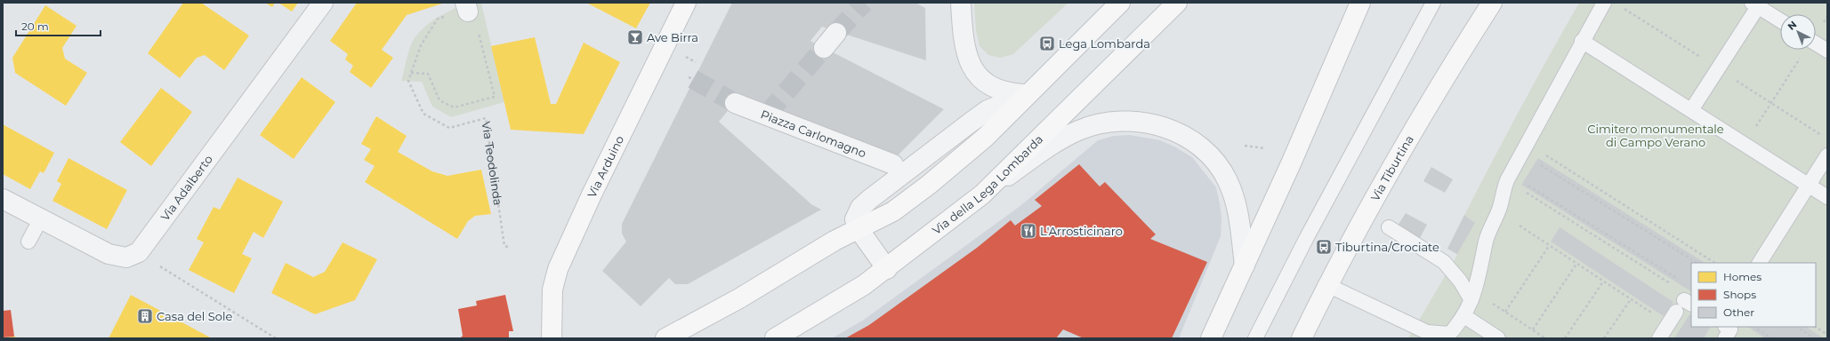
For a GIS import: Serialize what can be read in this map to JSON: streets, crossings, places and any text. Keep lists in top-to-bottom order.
{
  "streets": {
    "main road": ["Via Arduino", "Via Tiburtina", "Via della Lega Lombarda"],
    "street": ["Piazza Carlomagno", "Via Adalberto"],
    "path": ["Via Teodolinda"]
  },
  "parks": ["Cimitero monumentale di Campo Verano"],
  "places": {
    "bar": ["Ave Birra"],
    "bus stop": ["Lega Lombarda", "Tiburtina/Crociate"],
    "restaurant": ["L'Arrosticinaro"],
    "building": ["Casa del Sole"]
  },
  "legend": ["Homes", "Shops", "Other"],
  "scale_bar": "20 m",
  "north": "top left"
}
